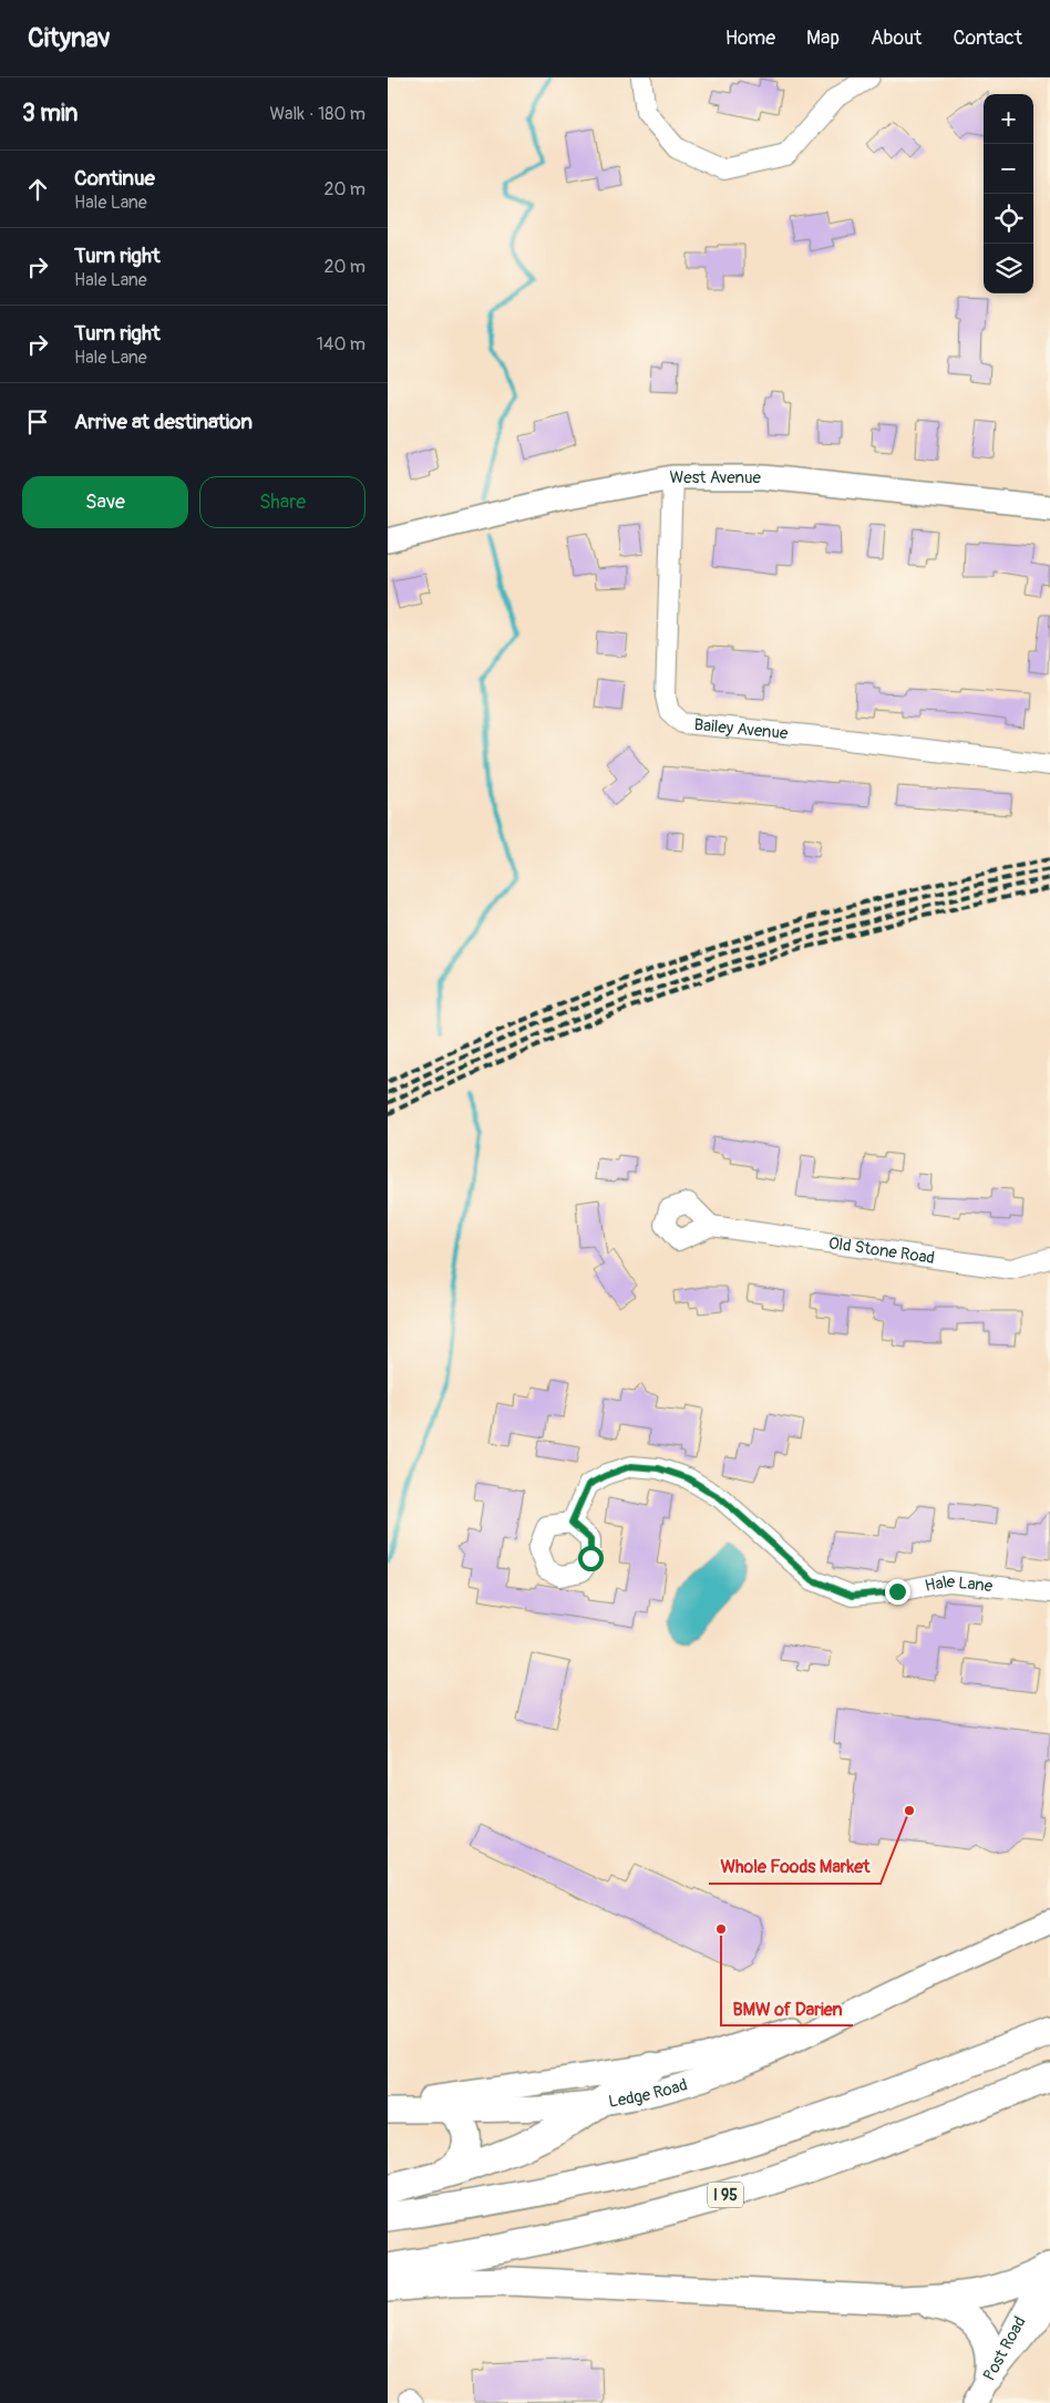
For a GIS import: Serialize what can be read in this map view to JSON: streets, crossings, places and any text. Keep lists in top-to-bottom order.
{
  "streets": {
    "highway": ["I 95"],
    "main road": ["West Avenue", "Ledge Road", "Post Road"],
    "street": ["Bailey Avenue", "Old Stone Road", "Hale Lane"]
  },
  "crossings": [
    ["West Avenue", "Bailey Avenue"]
  ],
  "places": ["Whole Foods Market", "BMW of Darien"],
  "page": {
    "header": "Citynav",
    "nav": [
      "Home",
      "Map",
      "About",
      "Contact"
    ],
    "heading": ["3 min", "Walk · 180 m"],
    "map_buttons": ["+", "−"],
    "list": [
      ["Continue", "Hale Lane", "20 m"],
      ["Turn right", "Hale Lane", "20 m"],
      ["Turn right", "Hale Lane", "140 m"],
      "Arrive at destination"
    ],
    "buttons": ["Save", "Share"]
  }
}
